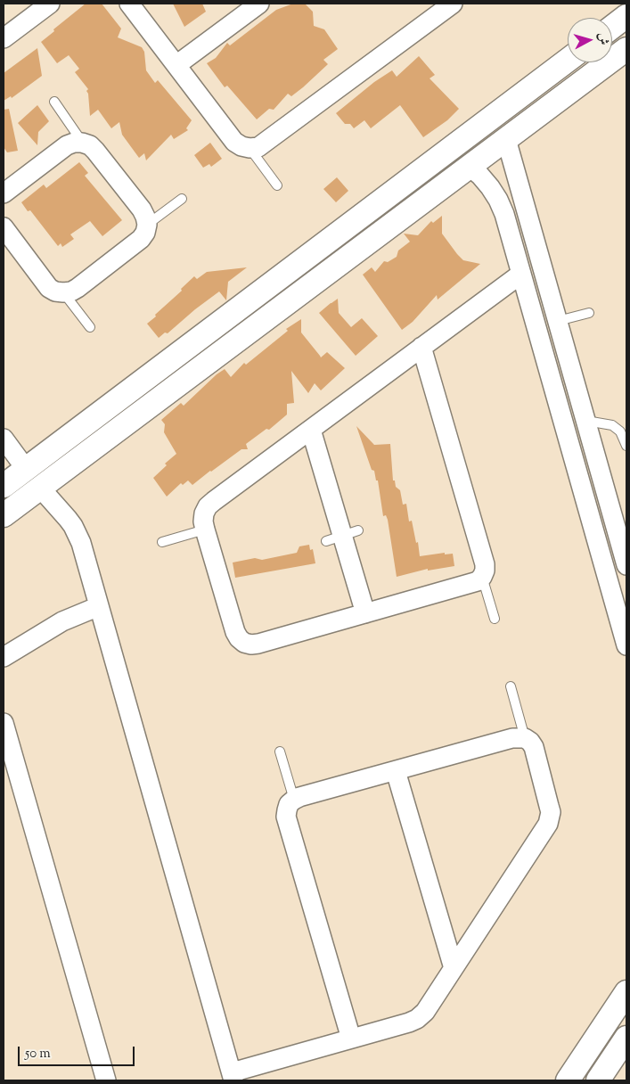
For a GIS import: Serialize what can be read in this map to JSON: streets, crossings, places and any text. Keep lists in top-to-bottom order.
{
  "scale_bar": "50 m",
  "north": "right"
}
